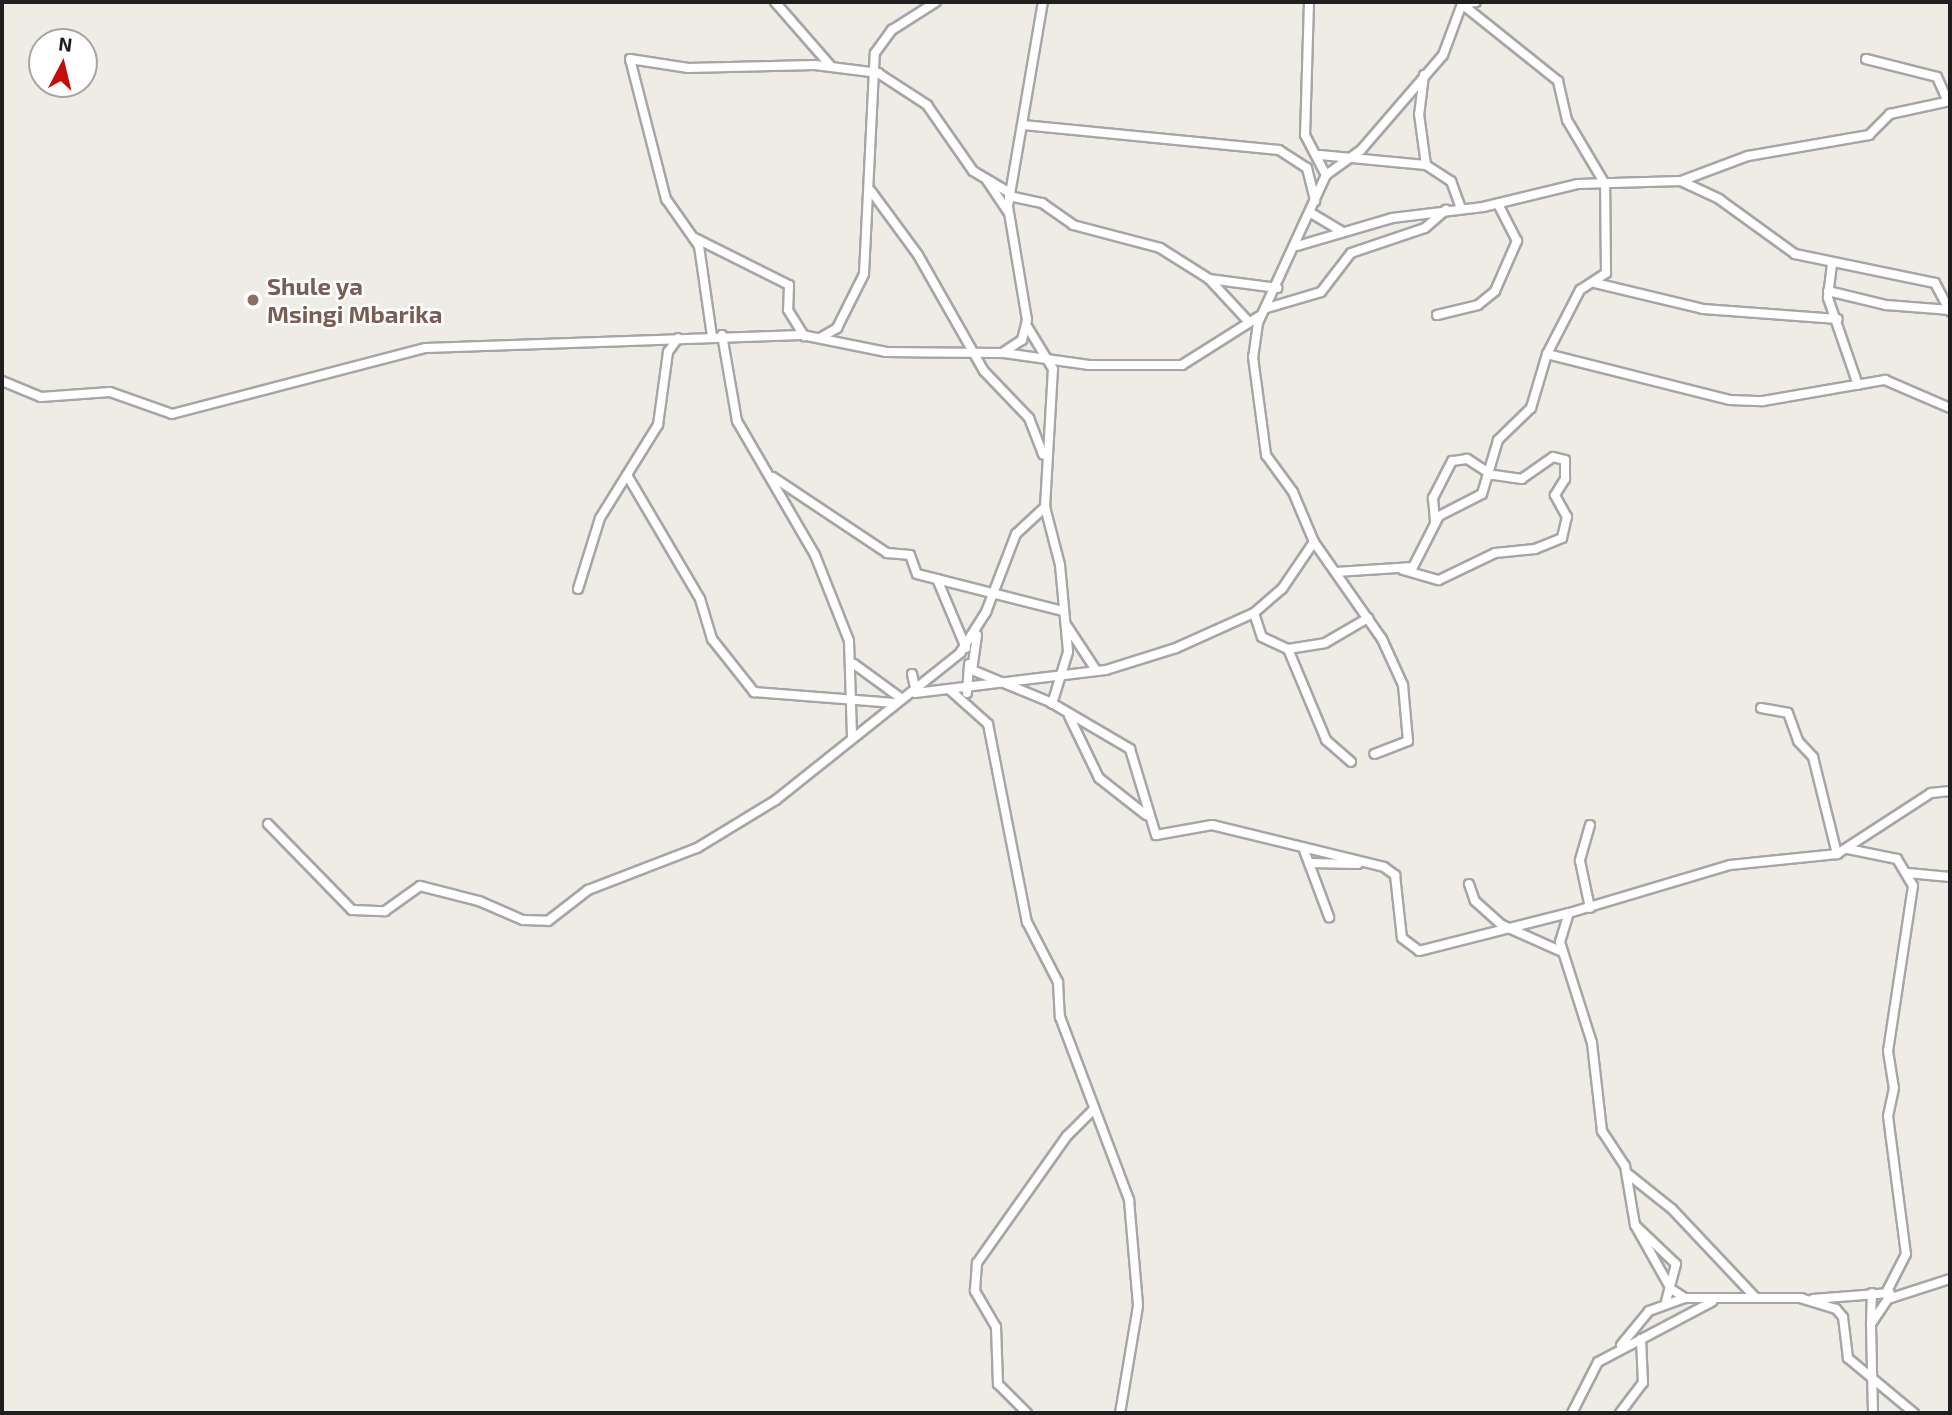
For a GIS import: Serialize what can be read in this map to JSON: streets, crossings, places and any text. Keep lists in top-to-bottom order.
{
  "places": ["Shule ya Msingi Mbarika"],
  "north": "top"
}
